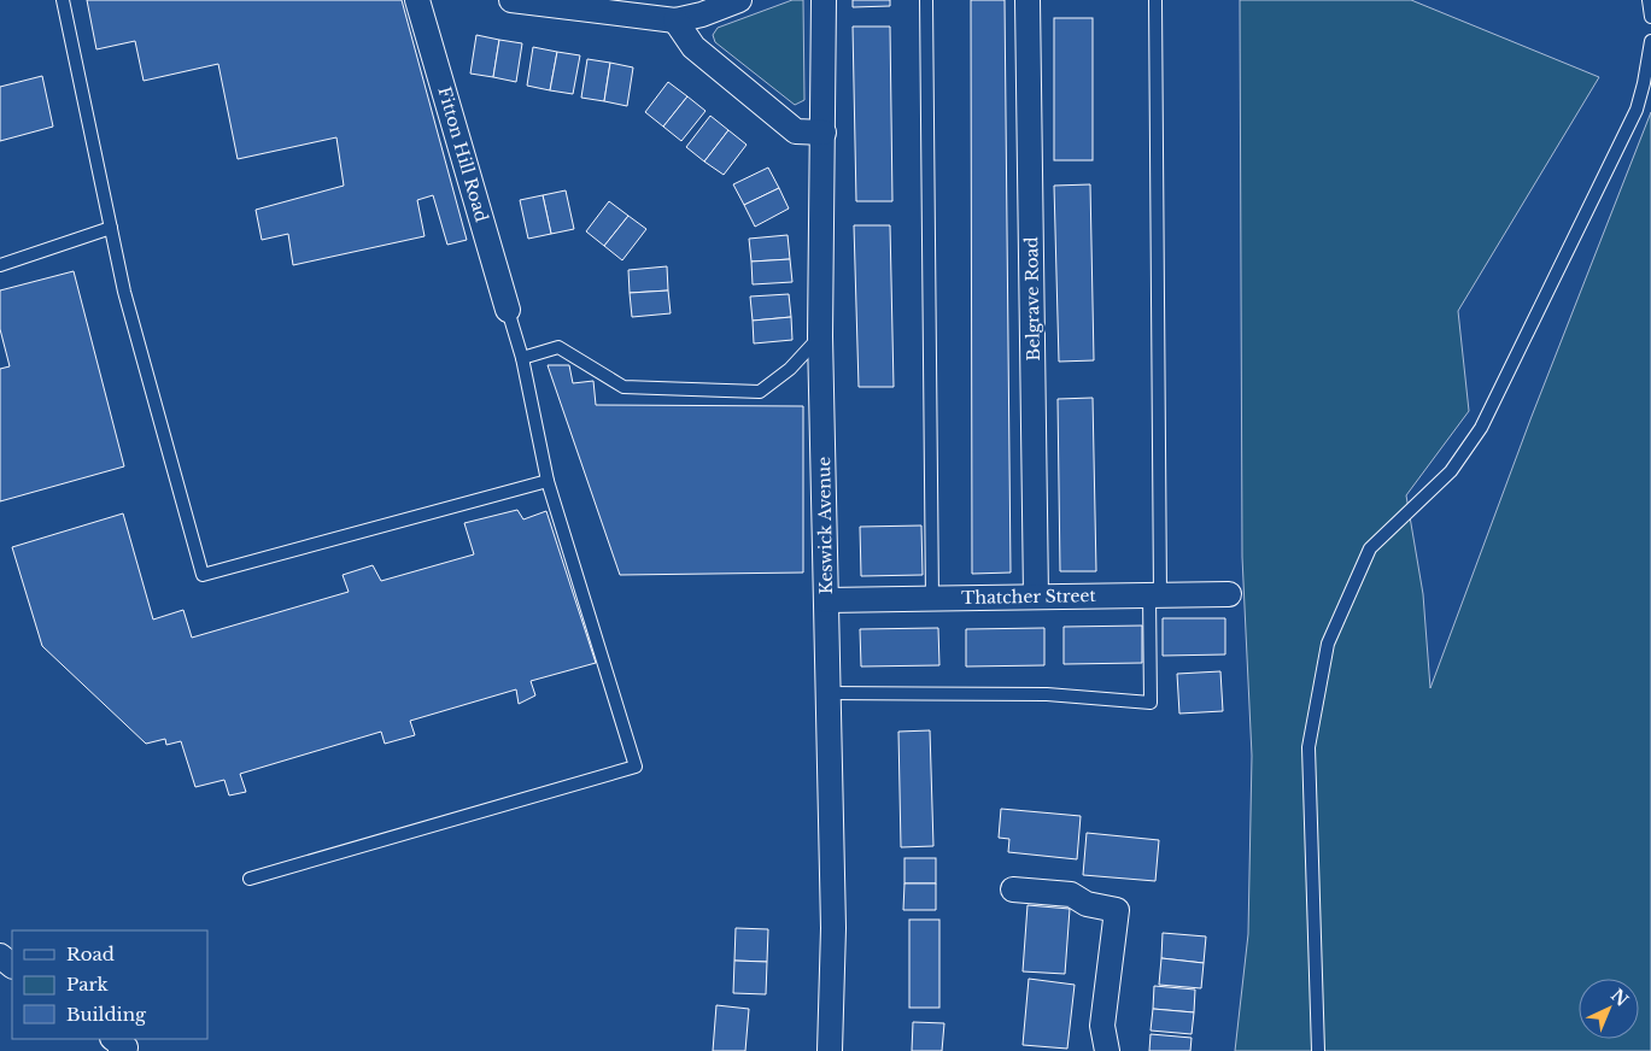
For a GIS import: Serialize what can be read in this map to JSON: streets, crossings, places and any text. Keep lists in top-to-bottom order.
{
  "streets": {
    "street": [
      "Fitton Hill Road",
      "Belgrave Road",
      "Keswick Avenue",
      "Thatcher Street"
    ]
  },
  "crossings": [
    ["Belgrave Road", "Thatcher Street"],
    ["Keswick Avenue", "Thatcher Street"]
  ],
  "legend": ["Road", "Park", "Building"],
  "north": "top right"
}
